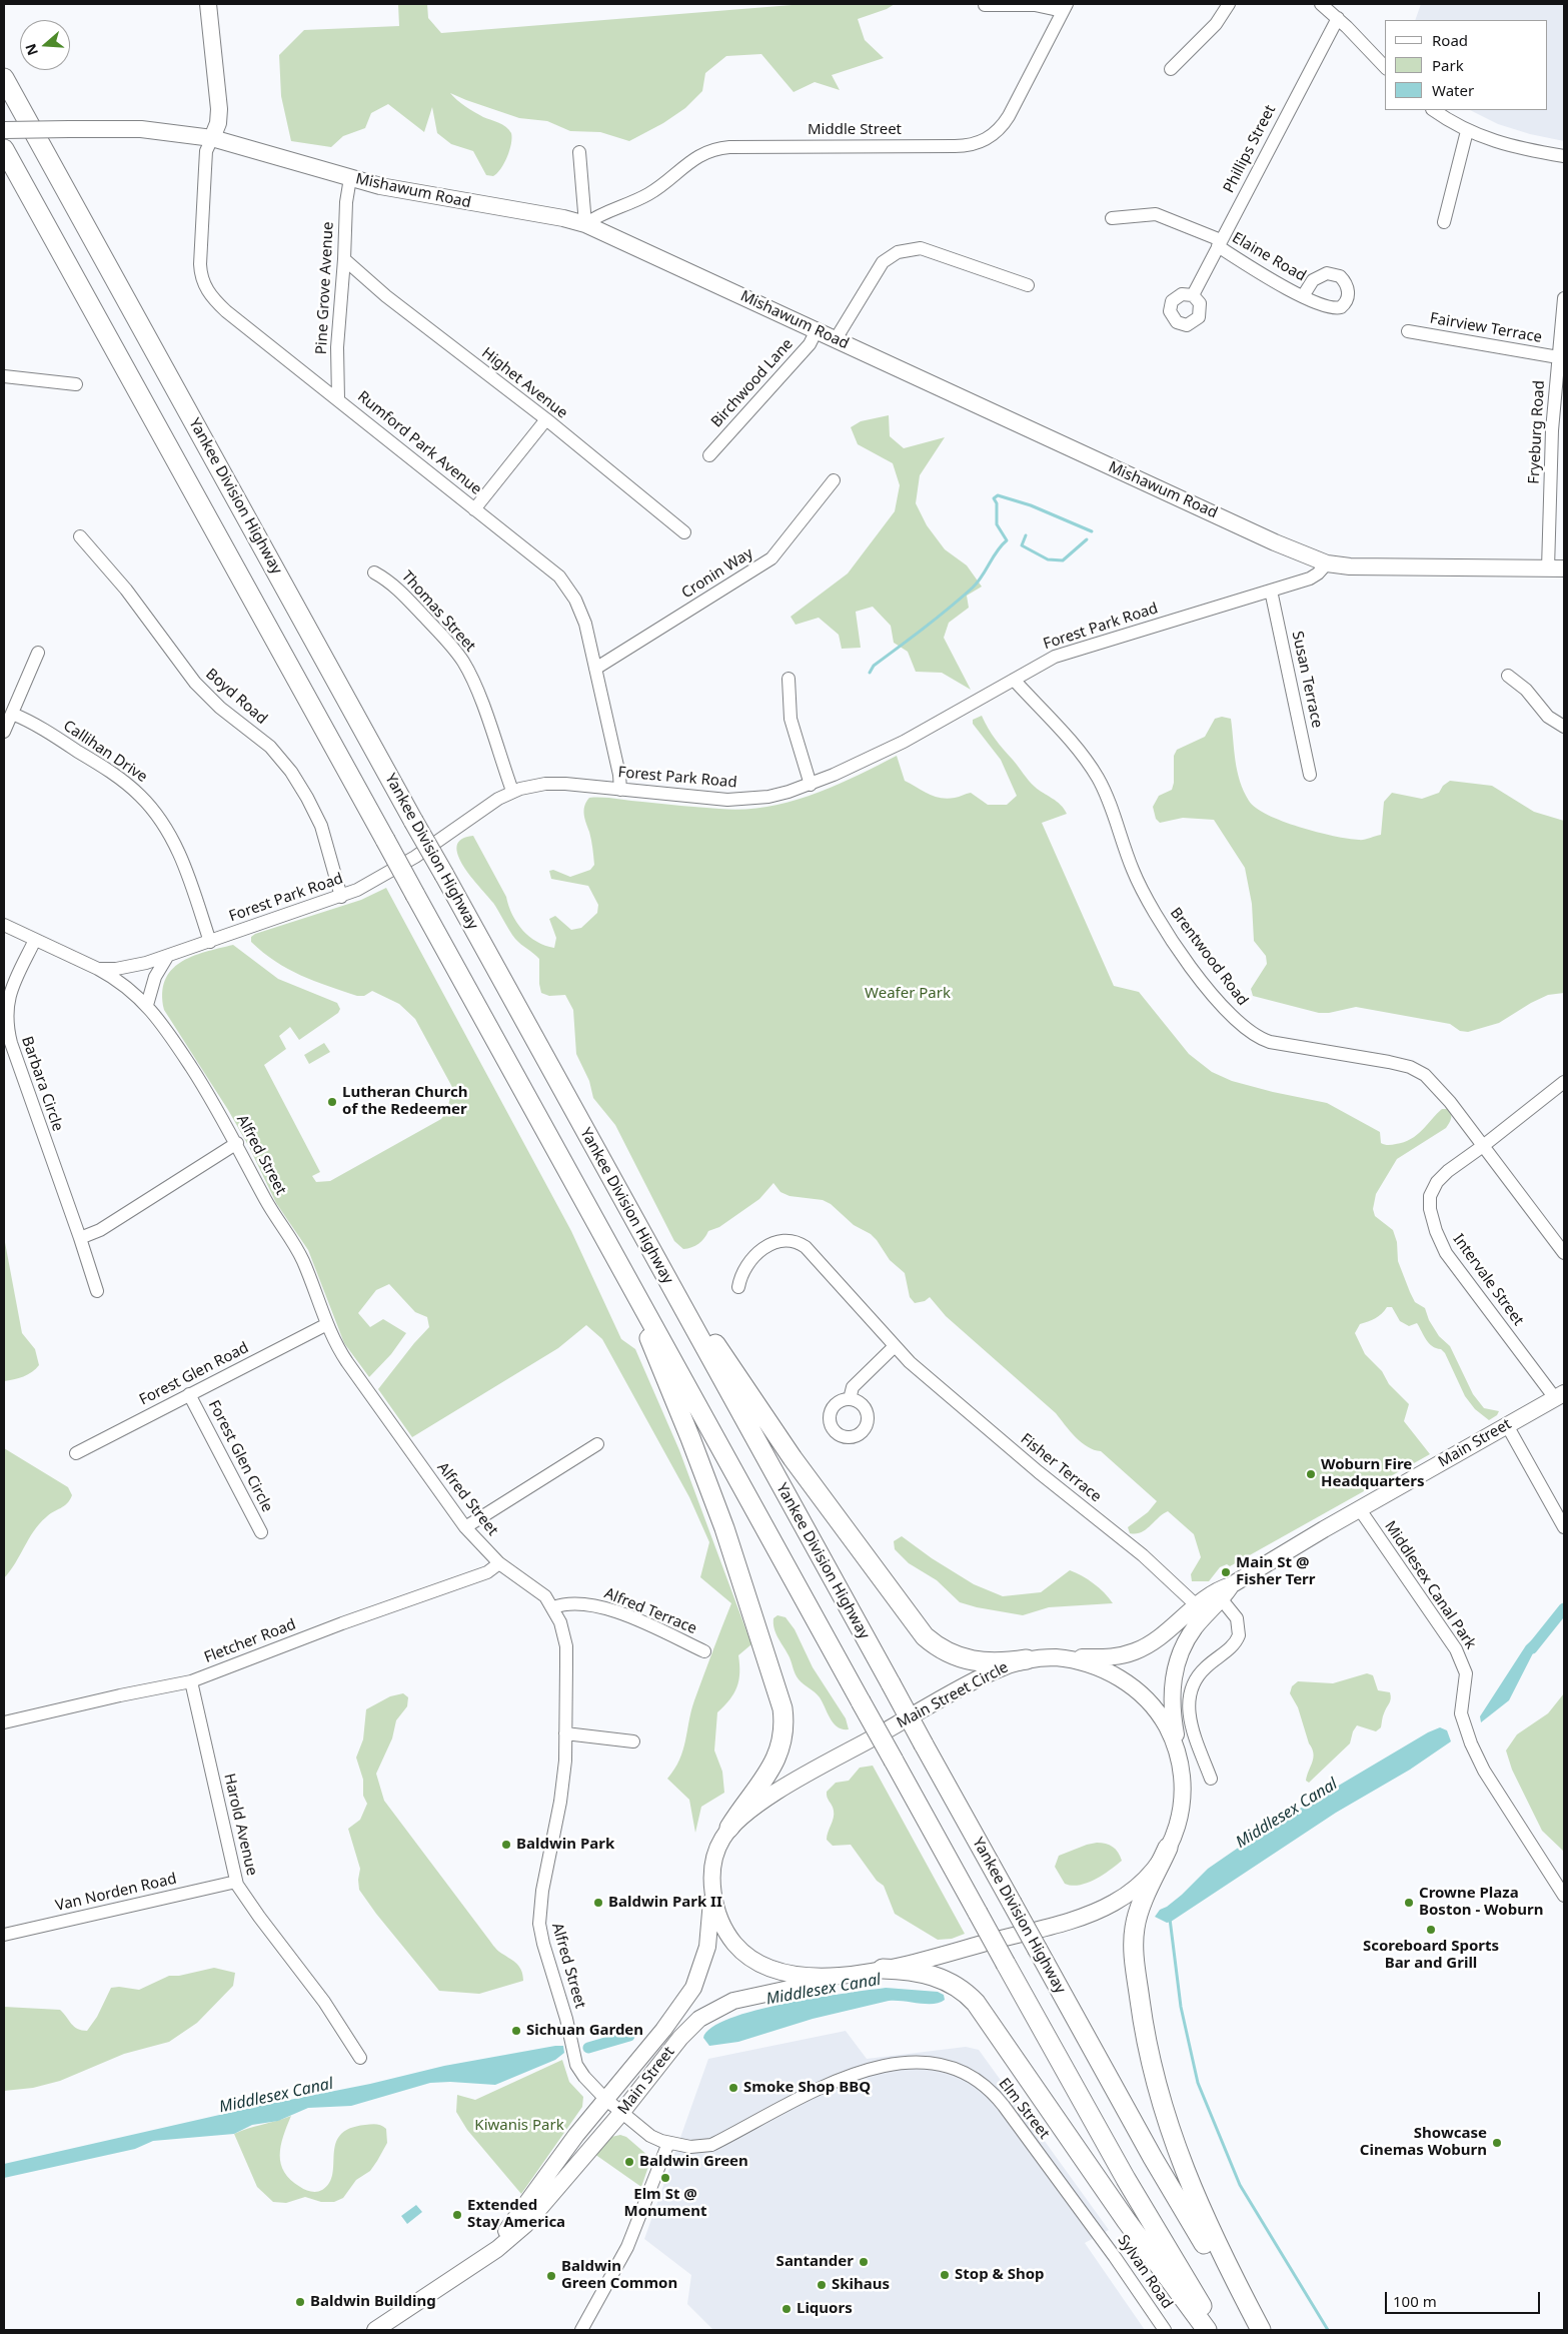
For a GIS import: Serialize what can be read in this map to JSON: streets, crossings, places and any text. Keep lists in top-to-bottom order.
{
  "streets": {
    "highway": ["Yankee Division Highway"],
    "main road": ["Mishawum Road", "Main Street", "Main Street Circle"],
    "street": [
      "Middle Street",
      "Phillips Street",
      "Elaine Road",
      "Pine Grove Avenue",
      "Fairview Terrace",
      "Highet Avenue",
      "Birchwood Lane",
      "Fryeburg Road",
      "Rumford Park Avenue",
      "Cronin Way",
      "Thomas Street",
      "Forest Park Road",
      "Susan Terrace",
      "Boyd Road",
      "Callihan Drive",
      "Brentwood Road",
      "Barbara Circle",
      "Alfred Street",
      "Intervale Street",
      "Forest Glen Road",
      "Forest Glen Circle",
      "Fisher Terrace",
      "Middlesex Canal Park",
      "Alfred Terrace",
      "Fletcher Road",
      "Harold Avenue",
      "Van Norden Road",
      "Elm Street",
      "Sylvan Road"
    ]
  },
  "crossings": [
    ["Middle Street", "Mishawum Road"],
    ["Phillips Street", "Elaine Road"],
    ["Mishawum Road", "Pine Grove Avenue"],
    ["Mishawum Road", "Birchwood Lane"],
    ["Mishawum Road", "Fryeburg Road"],
    ["Mishawum Road", "Rumford Park Avenue"],
    ["Mishawum Road", "Forest Park Road"],
    ["Pine Grove Avenue", "Highet Avenue"],
    ["Pine Grove Avenue", "Rumford Park Avenue"],
    ["Fairview Terrace", "Fryeburg Road"],
    ["Rumford Park Avenue", "Cronin Way"],
    ["Rumford Park Avenue", "Forest Park Road"],
    ["Thomas Street", "Forest Park Road"],
    ["Forest Park Road", "Susan Terrace"],
    ["Forest Park Road", "Boyd Road"],
    ["Forest Park Road", "Callihan Drive"],
    ["Forest Park Road", "Brentwood Road"],
    ["Forest Park Road", "Barbara Circle"],
    ["Forest Park Road", "Alfred Street"],
    ["Brentwood Road", "Intervale Street"],
    ["Alfred Street", "Forest Glen Road"],
    ["Alfred Street", "Main Street"],
    ["Alfred Street", "Alfred Terrace"],
    ["Alfred Street", "Fletcher Road"],
    ["Alfred Street", "Elm Street"],
    ["Intervale Street", "Main Street"],
    ["Forest Glen Road", "Forest Glen Circle"],
    ["Main Street", "Fisher Terrace"],
    ["Main Street", "Middlesex Canal Park"],
    ["Main Street", "Main Street Circle"],
    ["Main Street", "Elm Street"],
    ["Fletcher Road", "Harold Avenue"],
    ["Harold Avenue", "Van Norden Road"],
    ["Elm Street", "Sylvan Road"]
  ],
  "water": ["Middlesex Canal"],
  "parks": ["Weafer Park", "Kiwanis Park"],
  "places": [
    "Lutheran Church of the Redeemer",
    "Woburn Fire Headquarters",
    "Main St @ Fisher Terr",
    "Baldwin Park",
    "Baldwin Park II",
    "Crowne Plaza Boston - Woburn",
    "Scoreboard Sports Bar and Grill",
    "Sichuan Garden",
    "Smoke Shop BBQ",
    "Showcase Cinemas Woburn",
    "Baldwin Green",
    "Elm St @ Monument",
    "Extended Stay America",
    "Santander",
    "Stop & Shop",
    "Baldwin Green Common",
    "Skihaus",
    "Baldwin Building",
    "Liquors"
  ],
  "legend": ["Road", "Park", "Water"],
  "scale_bar": "100 m",
  "north": "left"
}
